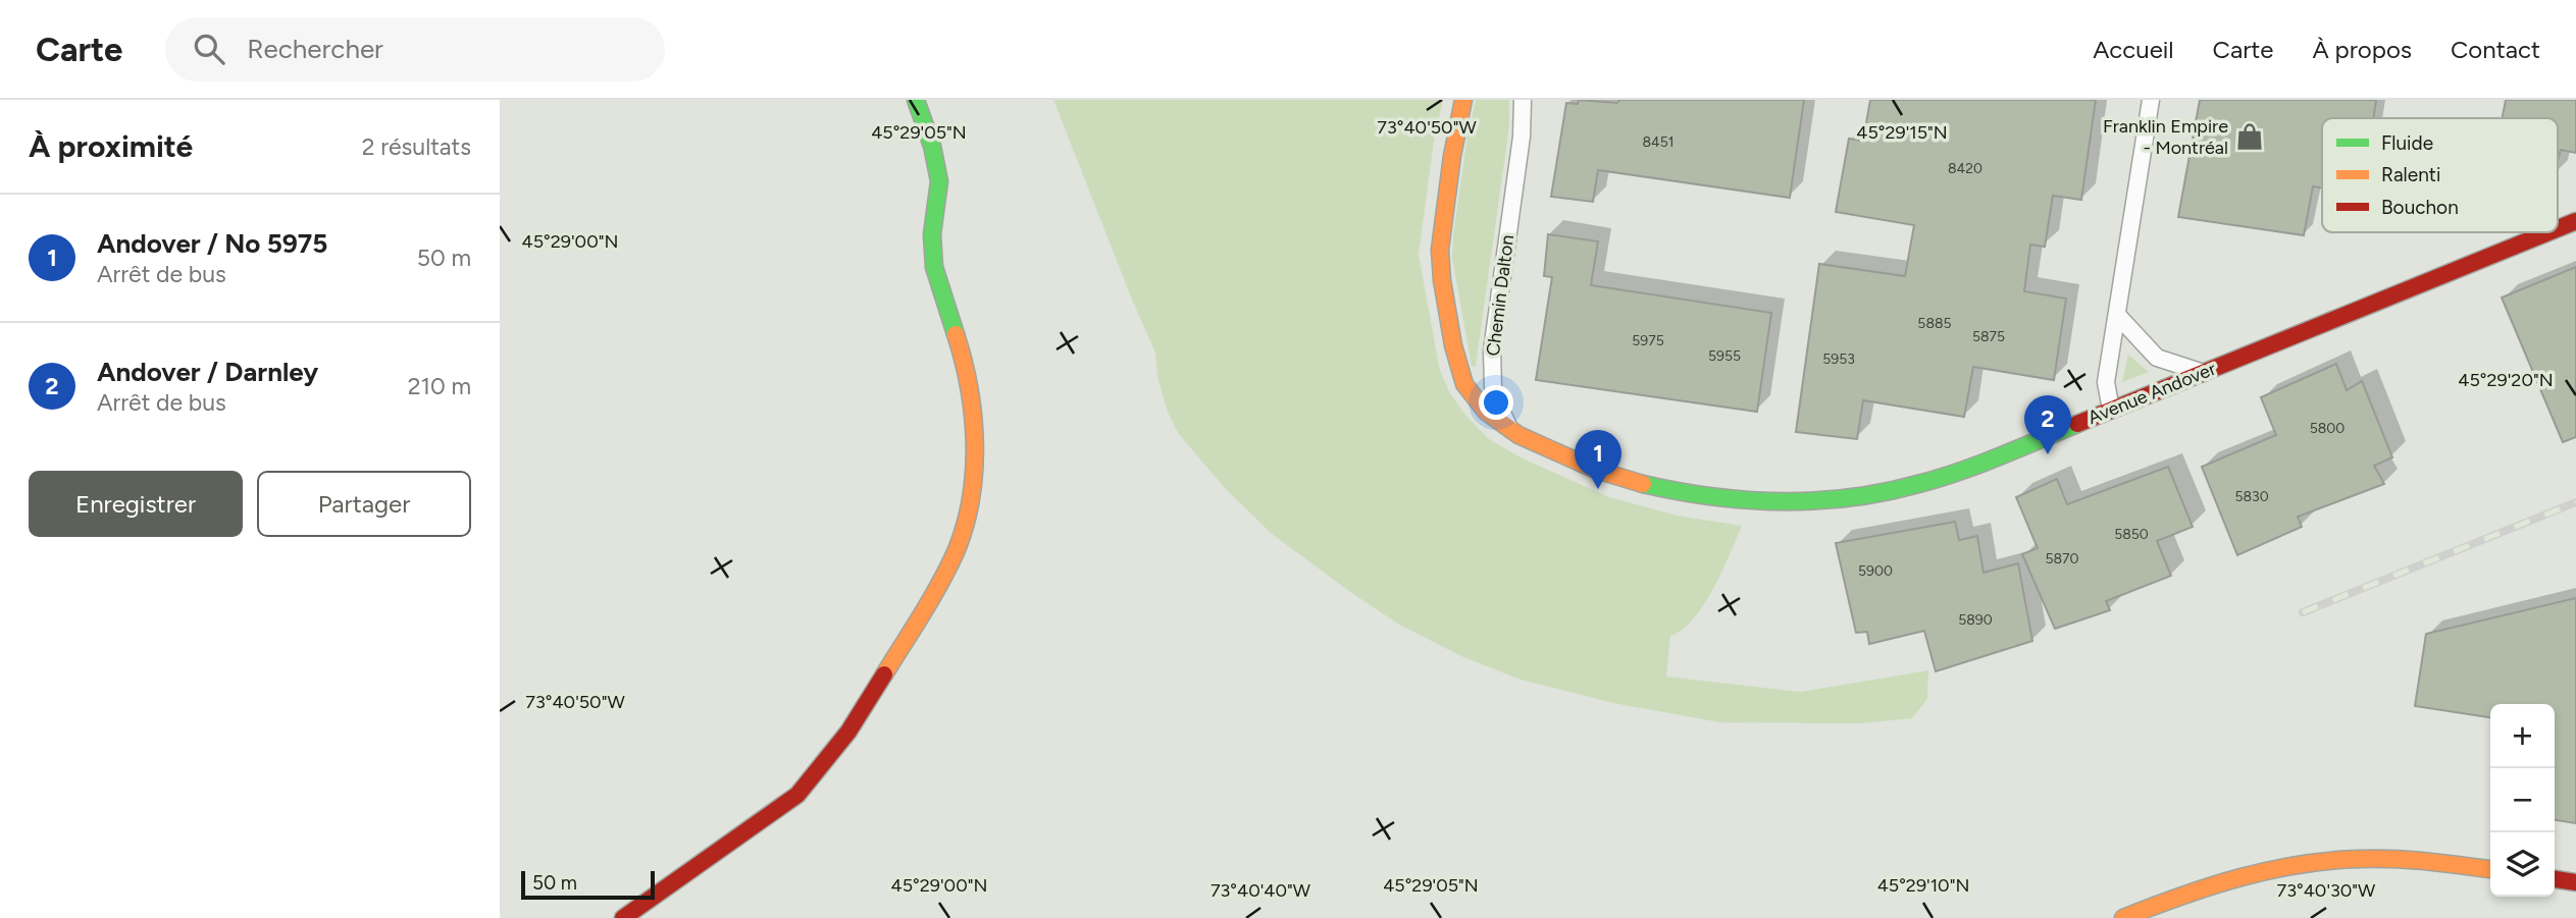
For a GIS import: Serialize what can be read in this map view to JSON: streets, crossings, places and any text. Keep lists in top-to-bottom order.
{
  "streets": {
    "street": ["Chemin Dalton", "Avenue Andover"]
  },
  "crossings": [
    ["Chemin Dalton", "Avenue Andover"]
  ],
  "places": {
    "shop": ["Franklin Empire - Montréal"]
  },
  "house_numbers": [
    "8451",
    "8420",
    "5885",
    "5875",
    "5975",
    "5955",
    "5953",
    "5800",
    "5830",
    "5850",
    "5870",
    "5900",
    "5890"
  ],
  "legend": ["Fluide", "Ralenti", "Bouchon"],
  "scale_bar": "50 m",
  "page": {
    "header": "Carte",
    "search": "Rechercher",
    "nav": [
      "Accueil",
      "Carte",
      "À propos",
      "Contact"
    ],
    "heading": ["À proximité", "2 résultats"],
    "list": [
      {
        "mark": "1",
        "name": "Andover / No 5975",
        "note": "Arrêt de bus",
        "value": "50 m"
      },
      {
        "mark": "2",
        "name": "Andover / Darnley",
        "note": "Arrêt de bus",
        "value": "210 m"
      }
    ],
    "pins": ["2", "1"],
    "buttons": ["Enregistrer", "Partager"],
    "map_buttons": ["+", "−"],
    "scale": "50 m"
  },
  "coordinates": [
    "73°40'50\"W",
    "45°29'05\"N",
    "45°29'15\"N",
    "45°29'00\"N",
    "45°29'20\"N",
    "45°29'10\"N",
    "73°40'40\"W",
    "73°40'30\"W"
  ]
}
